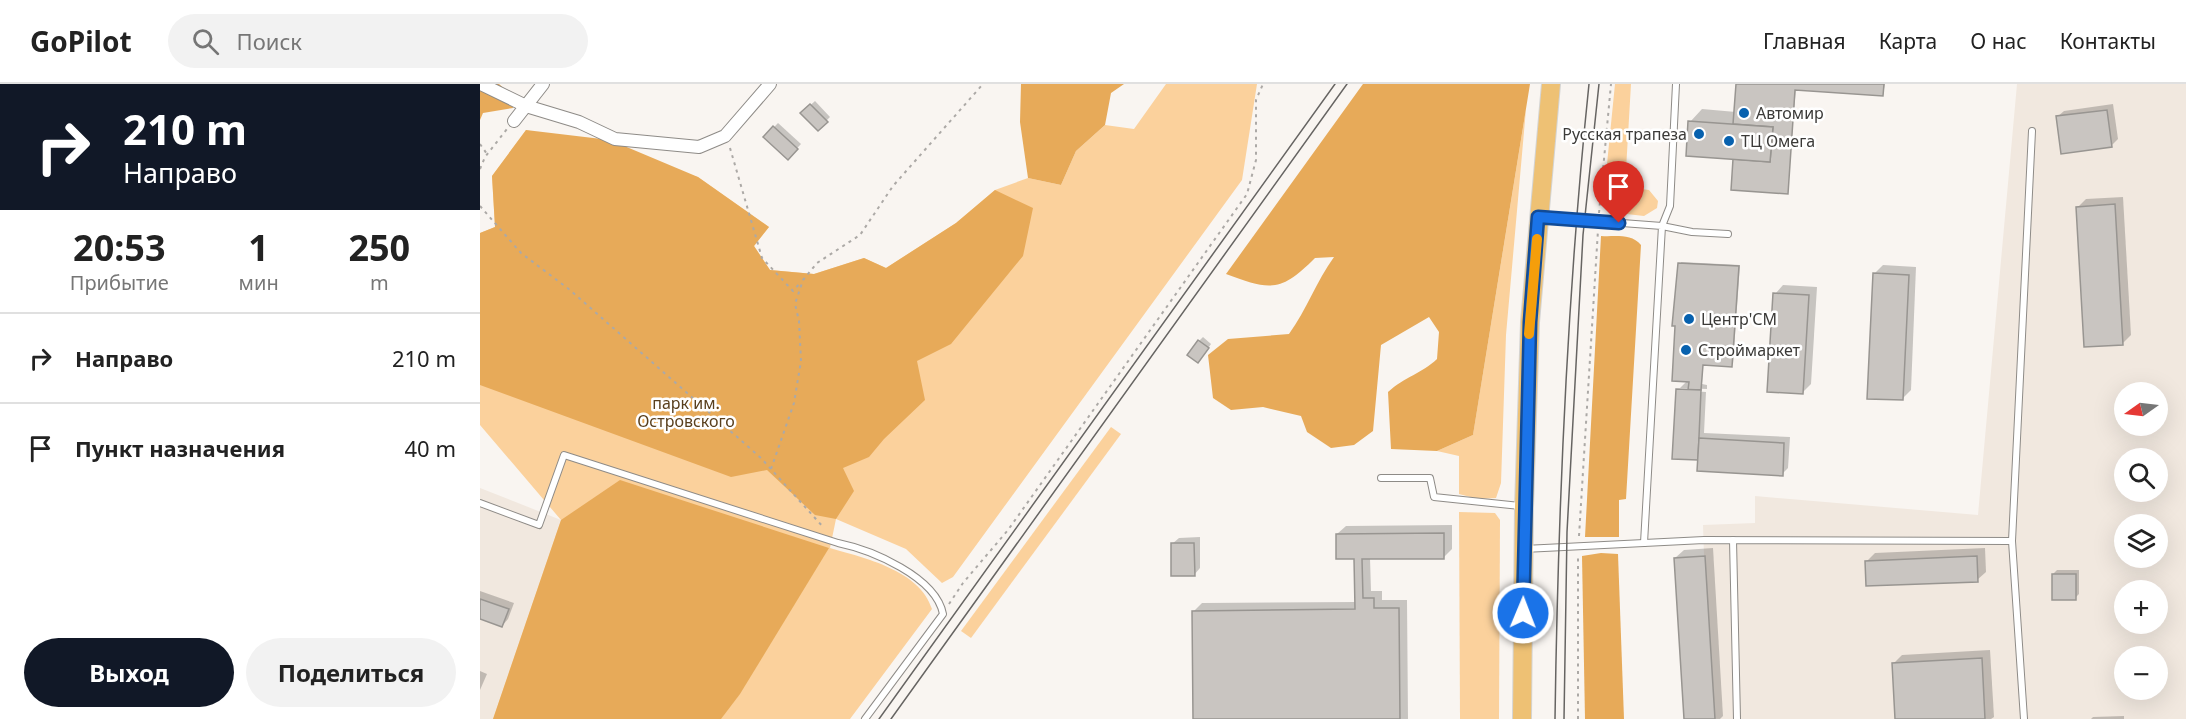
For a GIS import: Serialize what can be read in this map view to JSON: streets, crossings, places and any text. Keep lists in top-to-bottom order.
{
  "parks": ["парк им. Островского"],
  "places": [
    "Автомир",
    "Русская трапеза",
    "ТЦ Омега",
    "Центр'СМ",
    "Строймаркет"
  ],
  "north": "left",
  "page": {
    "header": "GoPilot",
    "search": "Поиск",
    "nav": [
      "Главная",
      "Карта",
      "О нас",
      "Контакты"
    ],
    "turn": ["210 m", "Направо"],
    "eta": [
      "20:53",
      "Прибытие",
      "1",
      "мин",
      "250",
      "m"
    ],
    "list": [
      {
        "name": "Направо",
        "value": "210 m"
      },
      {
        "name": "Пункт назначения",
        "value": "40 m"
      }
    ],
    "map_buttons": ["+", "−"],
    "buttons": ["Выход", "Поделиться"]
  }
}
